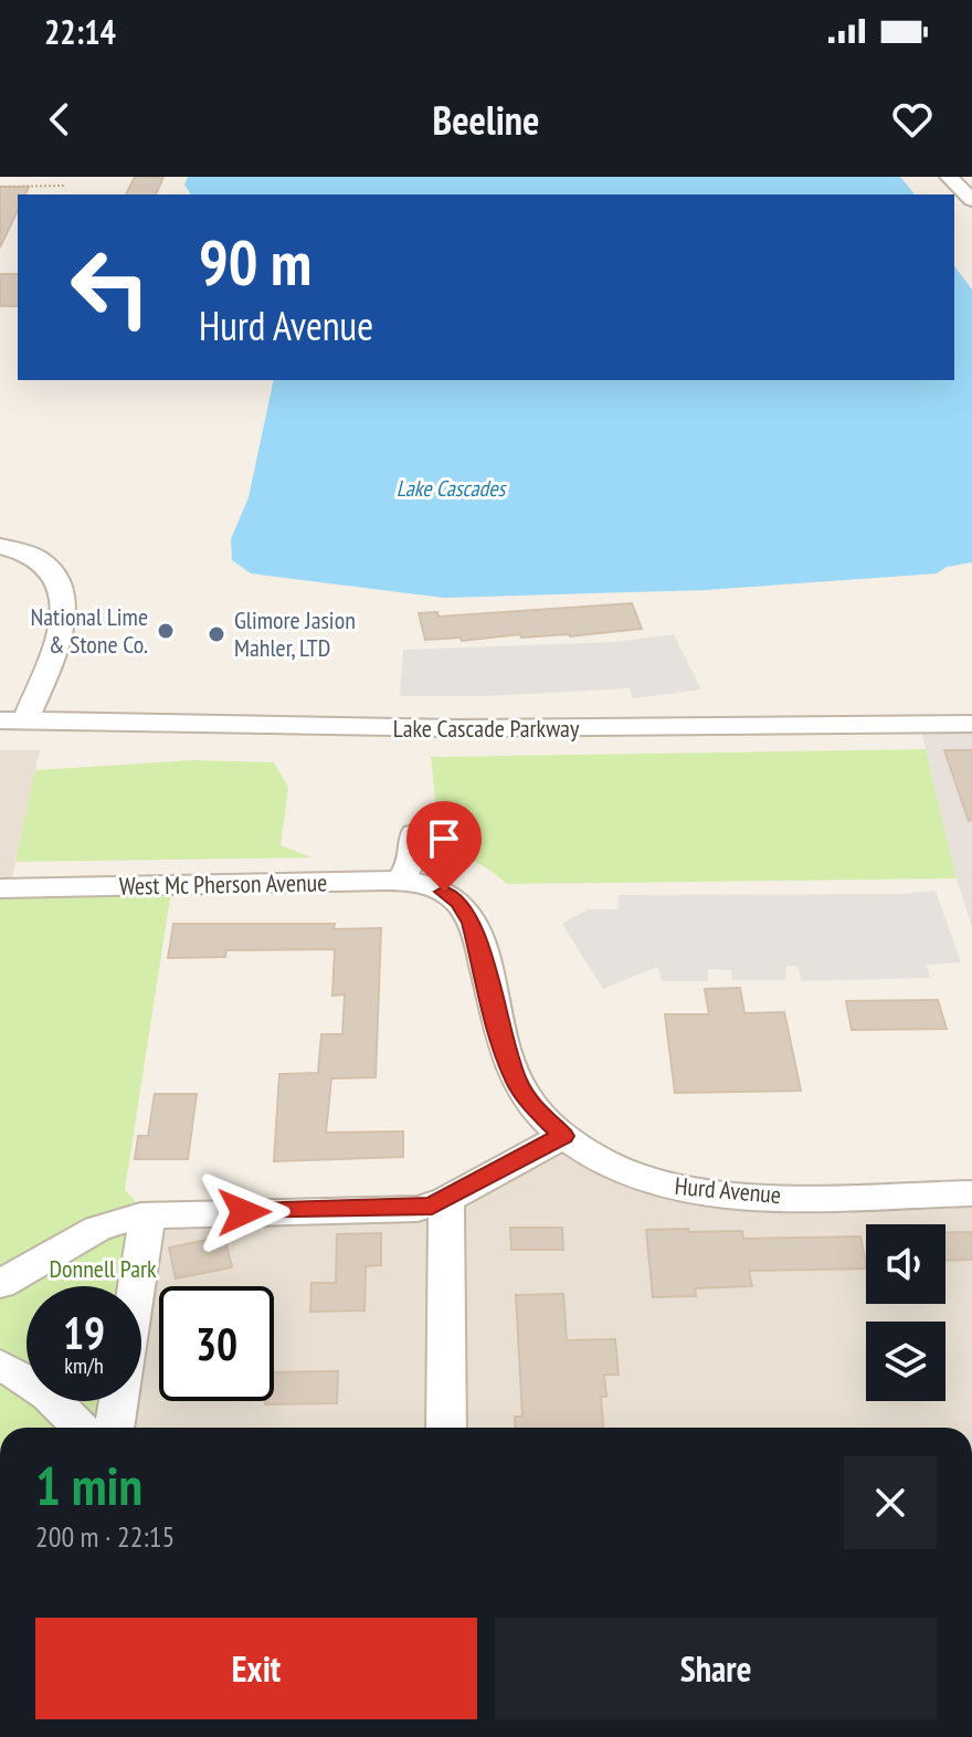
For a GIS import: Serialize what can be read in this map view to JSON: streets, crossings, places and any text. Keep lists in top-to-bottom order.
{
  "streets": {
    "street": ["Lake Cascade Parkway", "West Mc Pherson Avenue", "Hurd Avenue"]
  },
  "crossings": [
    ["West Mc Pherson Avenue", "Hurd Avenue"]
  ],
  "water": ["Lake Cascades"],
  "parks": ["Donnell Park"],
  "places": ["National Lime & Stone Co.", "Glimore Jasion Mahler, LTD"],
  "page": {
    "status": "22:14",
    "header": "Beeline",
    "turn": ["90 m", "Hurd Avenue"],
    "speed": "19 km/h",
    "limit": "30",
    "heading": ["1 min", "200 m · 22:15"],
    "buttons": ["Exit", "Share"]
  }
}
